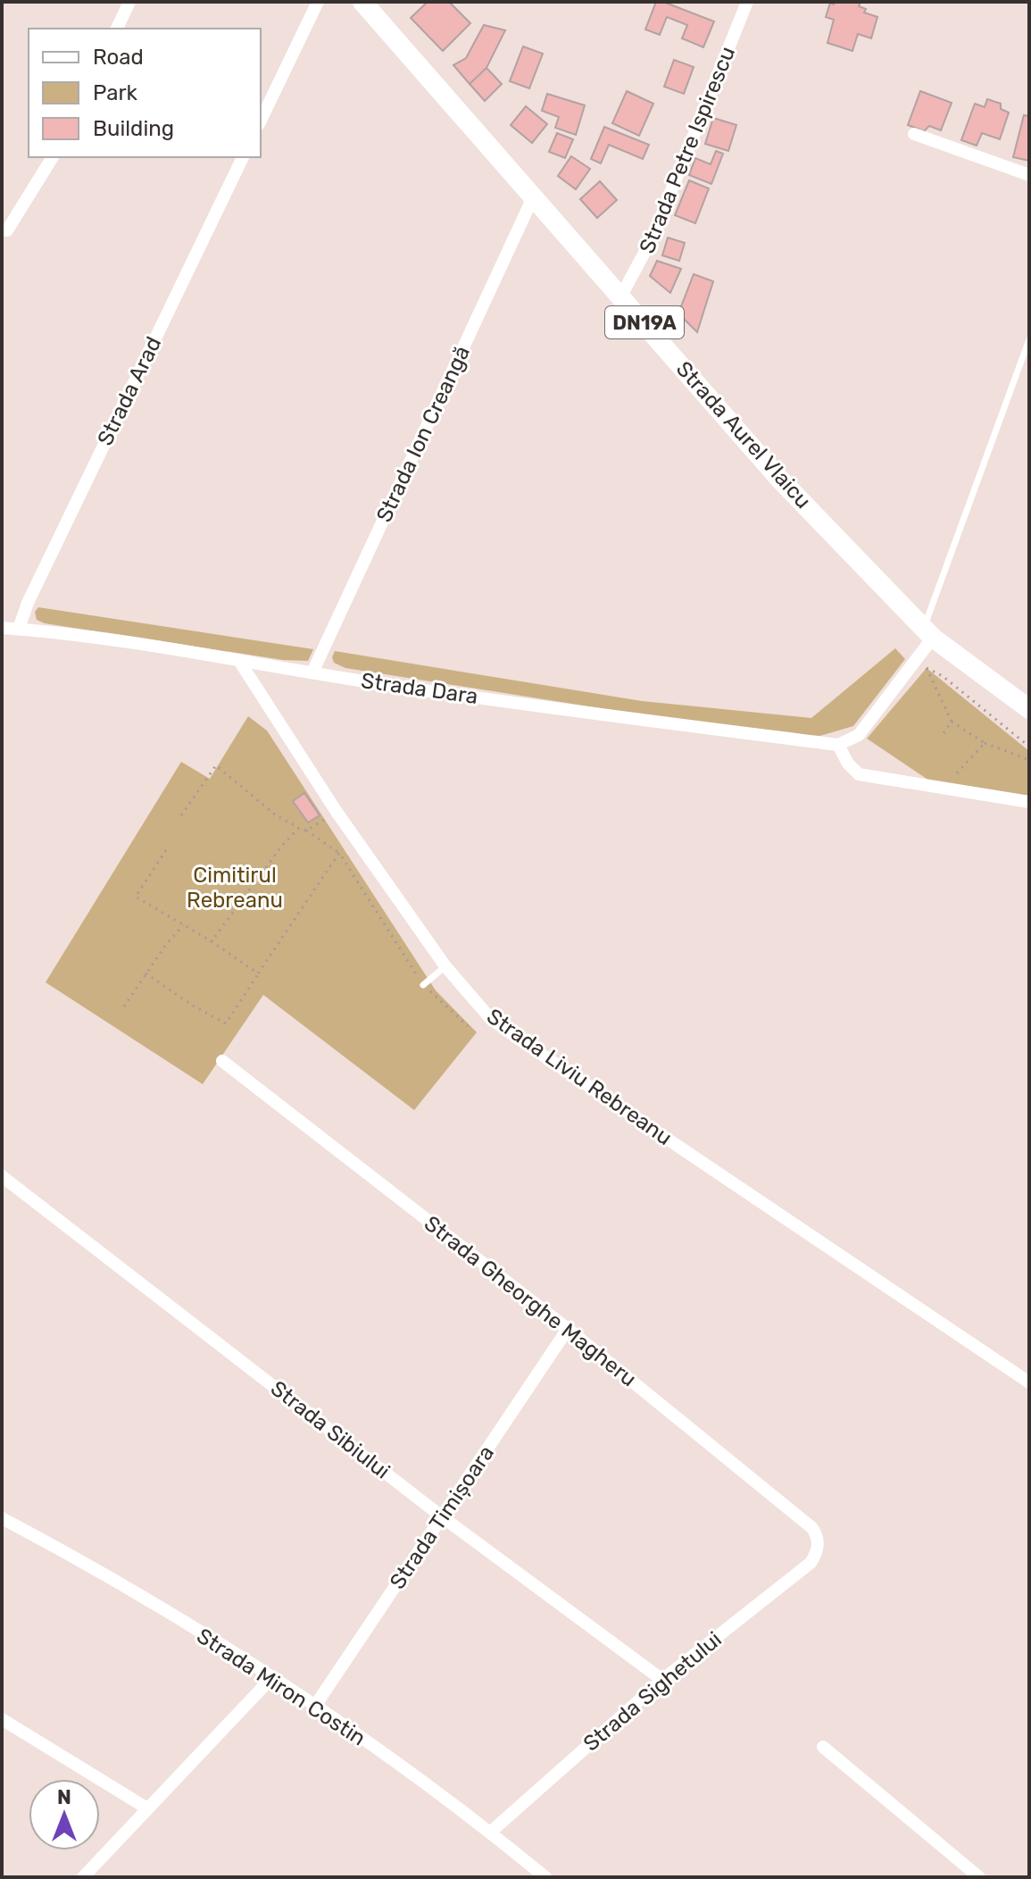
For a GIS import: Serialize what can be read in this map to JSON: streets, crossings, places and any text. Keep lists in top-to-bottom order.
{
  "streets": {
    "main road": ["DN19A", "Strada Aurel Vlaicu"],
    "street": [
      "Strada Petre Ispirescu",
      "Strada Arad",
      "Strada Ion Creangă",
      "Strada Dara",
      "Strada Liviu Rebreanu",
      "Strada Gheorghe Magheru",
      "Strada Sibiului",
      "Strada Timișoara",
      "Strada Miron Costin",
      "Strada Sighetului"
    ]
  },
  "crossings": [
    ["Strada Petre Ispirescu", "Strada Aurel Vlaicu"],
    ["DN19A", "Strada Aurel Vlaicu"],
    ["Strada Arad", "Strada Dara"],
    ["Strada Ion Creangă", "Strada Aurel Vlaicu"],
    ["Strada Ion Creangă", "Strada Dara"],
    ["Strada Dara", "Strada Liviu Rebreanu"],
    ["Strada Gheorghe Magheru", "Strada Timișoara"],
    ["Strada Gheorghe Magheru", "Strada Sighetului"],
    ["Strada Sibiului", "Strada Timișoara"],
    ["Strada Sibiului", "Strada Sighetului"],
    ["Strada Timișoara", "Strada Miron Costin"],
    ["Strada Miron Costin", "Strada Sighetului"]
  ],
  "parks": ["Cimitirul Rebreanu"],
  "legend": ["Road", "Park", "Building"],
  "north": "top"
}
